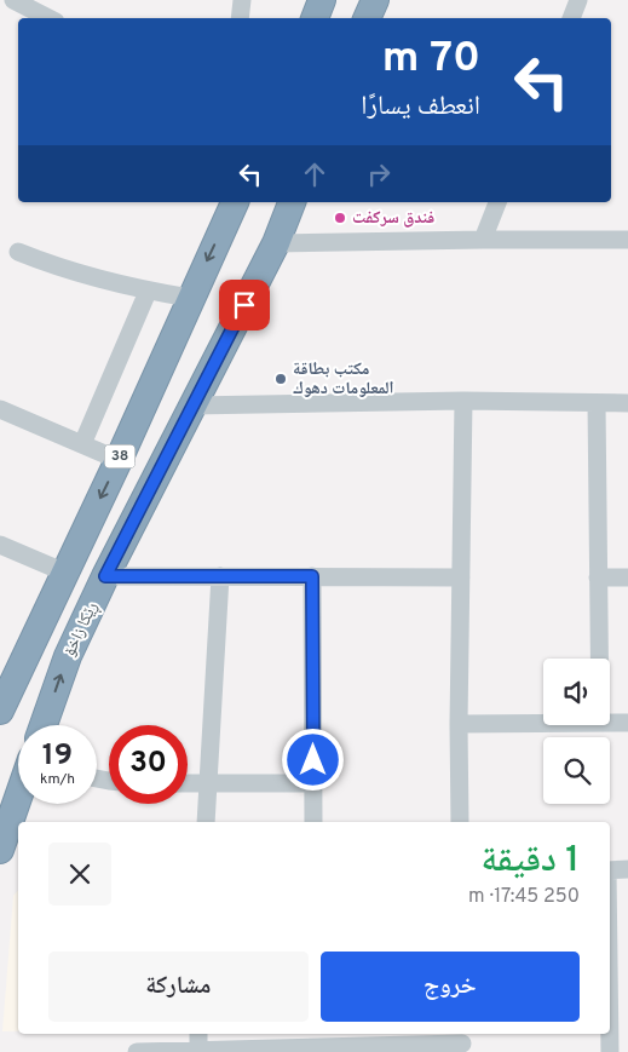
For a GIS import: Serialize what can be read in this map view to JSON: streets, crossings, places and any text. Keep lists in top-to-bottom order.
{
  "streets": {
    "highway": ["38", "ڕێکا زاخۆ"]
  },
  "places": ["فندق سركفت", "مكتب بطاقة المعلومات دهوك"],
  "page": {
    "turn": ["70 m", "انعطف يسارًا"],
    "speed": "19 km/h",
    "limit": "30",
    "heading": ["1 دقيقة", "250 m · 17:45"],
    "buttons": ["خروج", "مشاركة"]
  }
}
